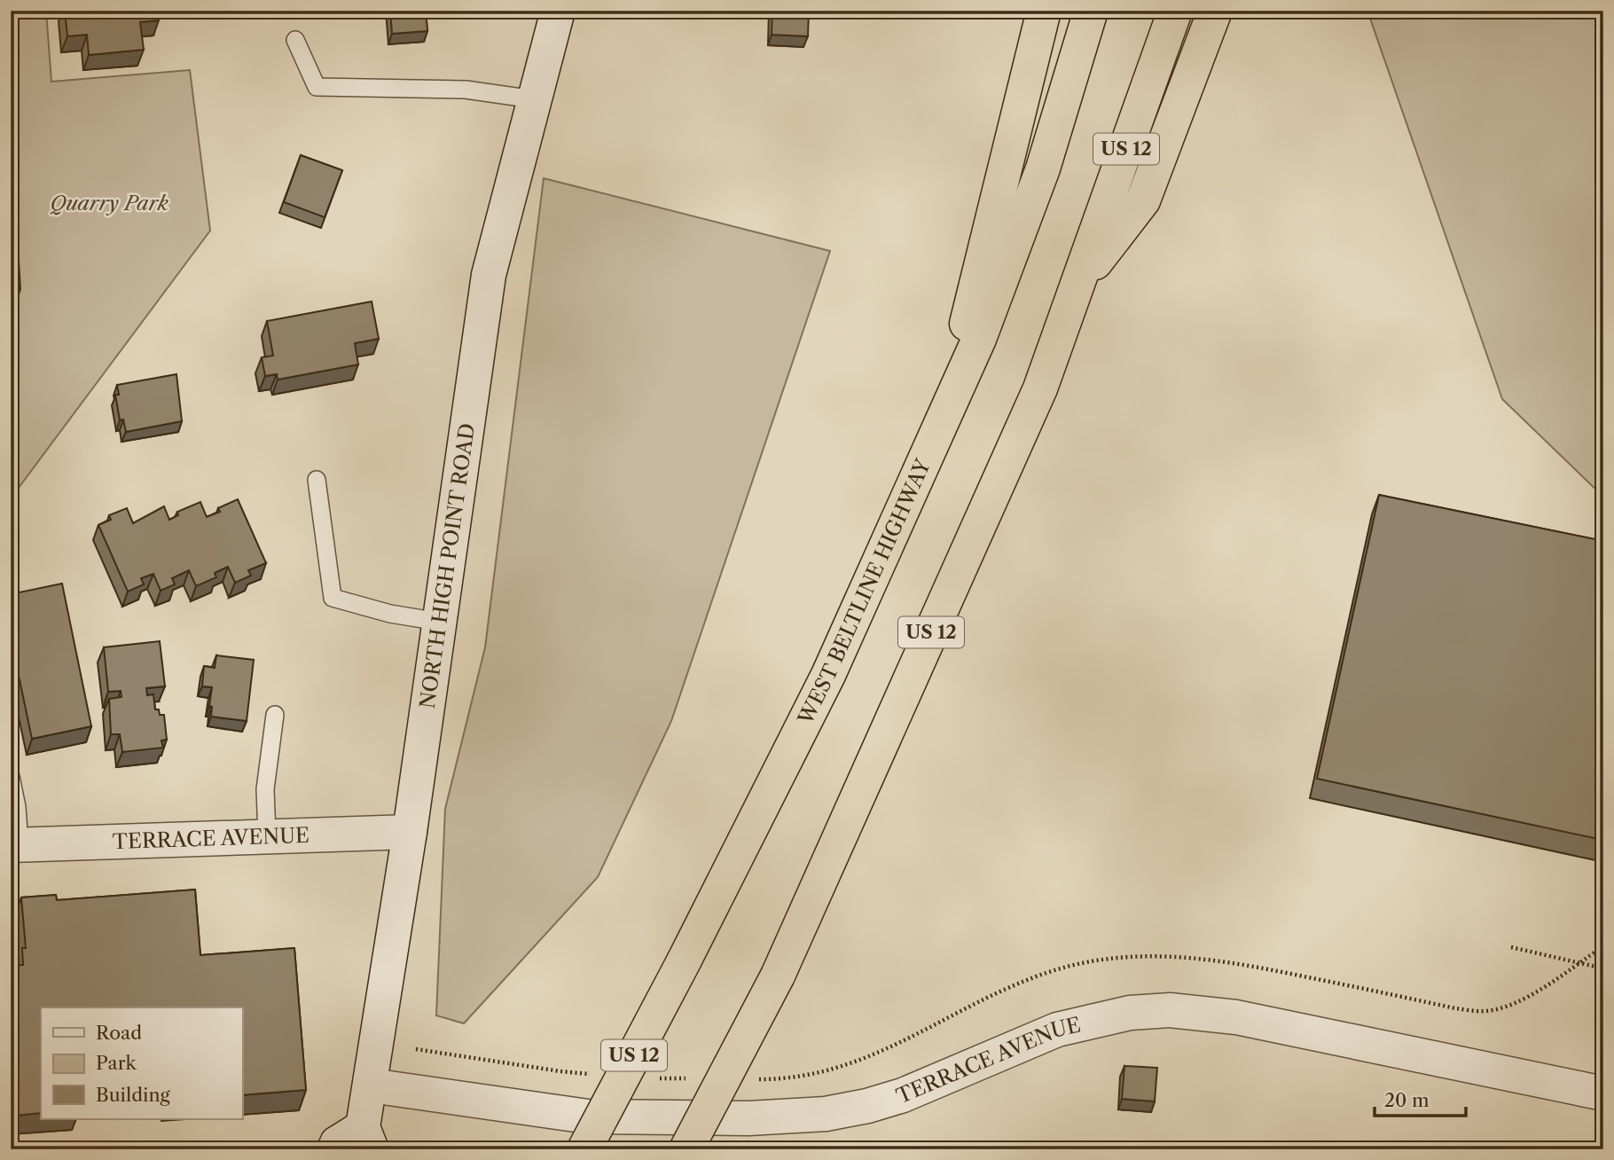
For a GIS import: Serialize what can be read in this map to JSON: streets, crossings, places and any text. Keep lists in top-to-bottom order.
{
  "streets": {
    "highway": ["US 12", "WEST BELTLINE HIGHWAY"],
    "street": ["NORTH HIGH POINT ROAD", "TERRACE AVENUE"]
  },
  "crossings": [
    ["NORTH HIGH POINT ROAD", "TERRACE AVENUE"]
  ],
  "parks": ["Quarry Park"],
  "legend": ["Road", "Park", "Building"],
  "scale_bar": "20 m"
}
